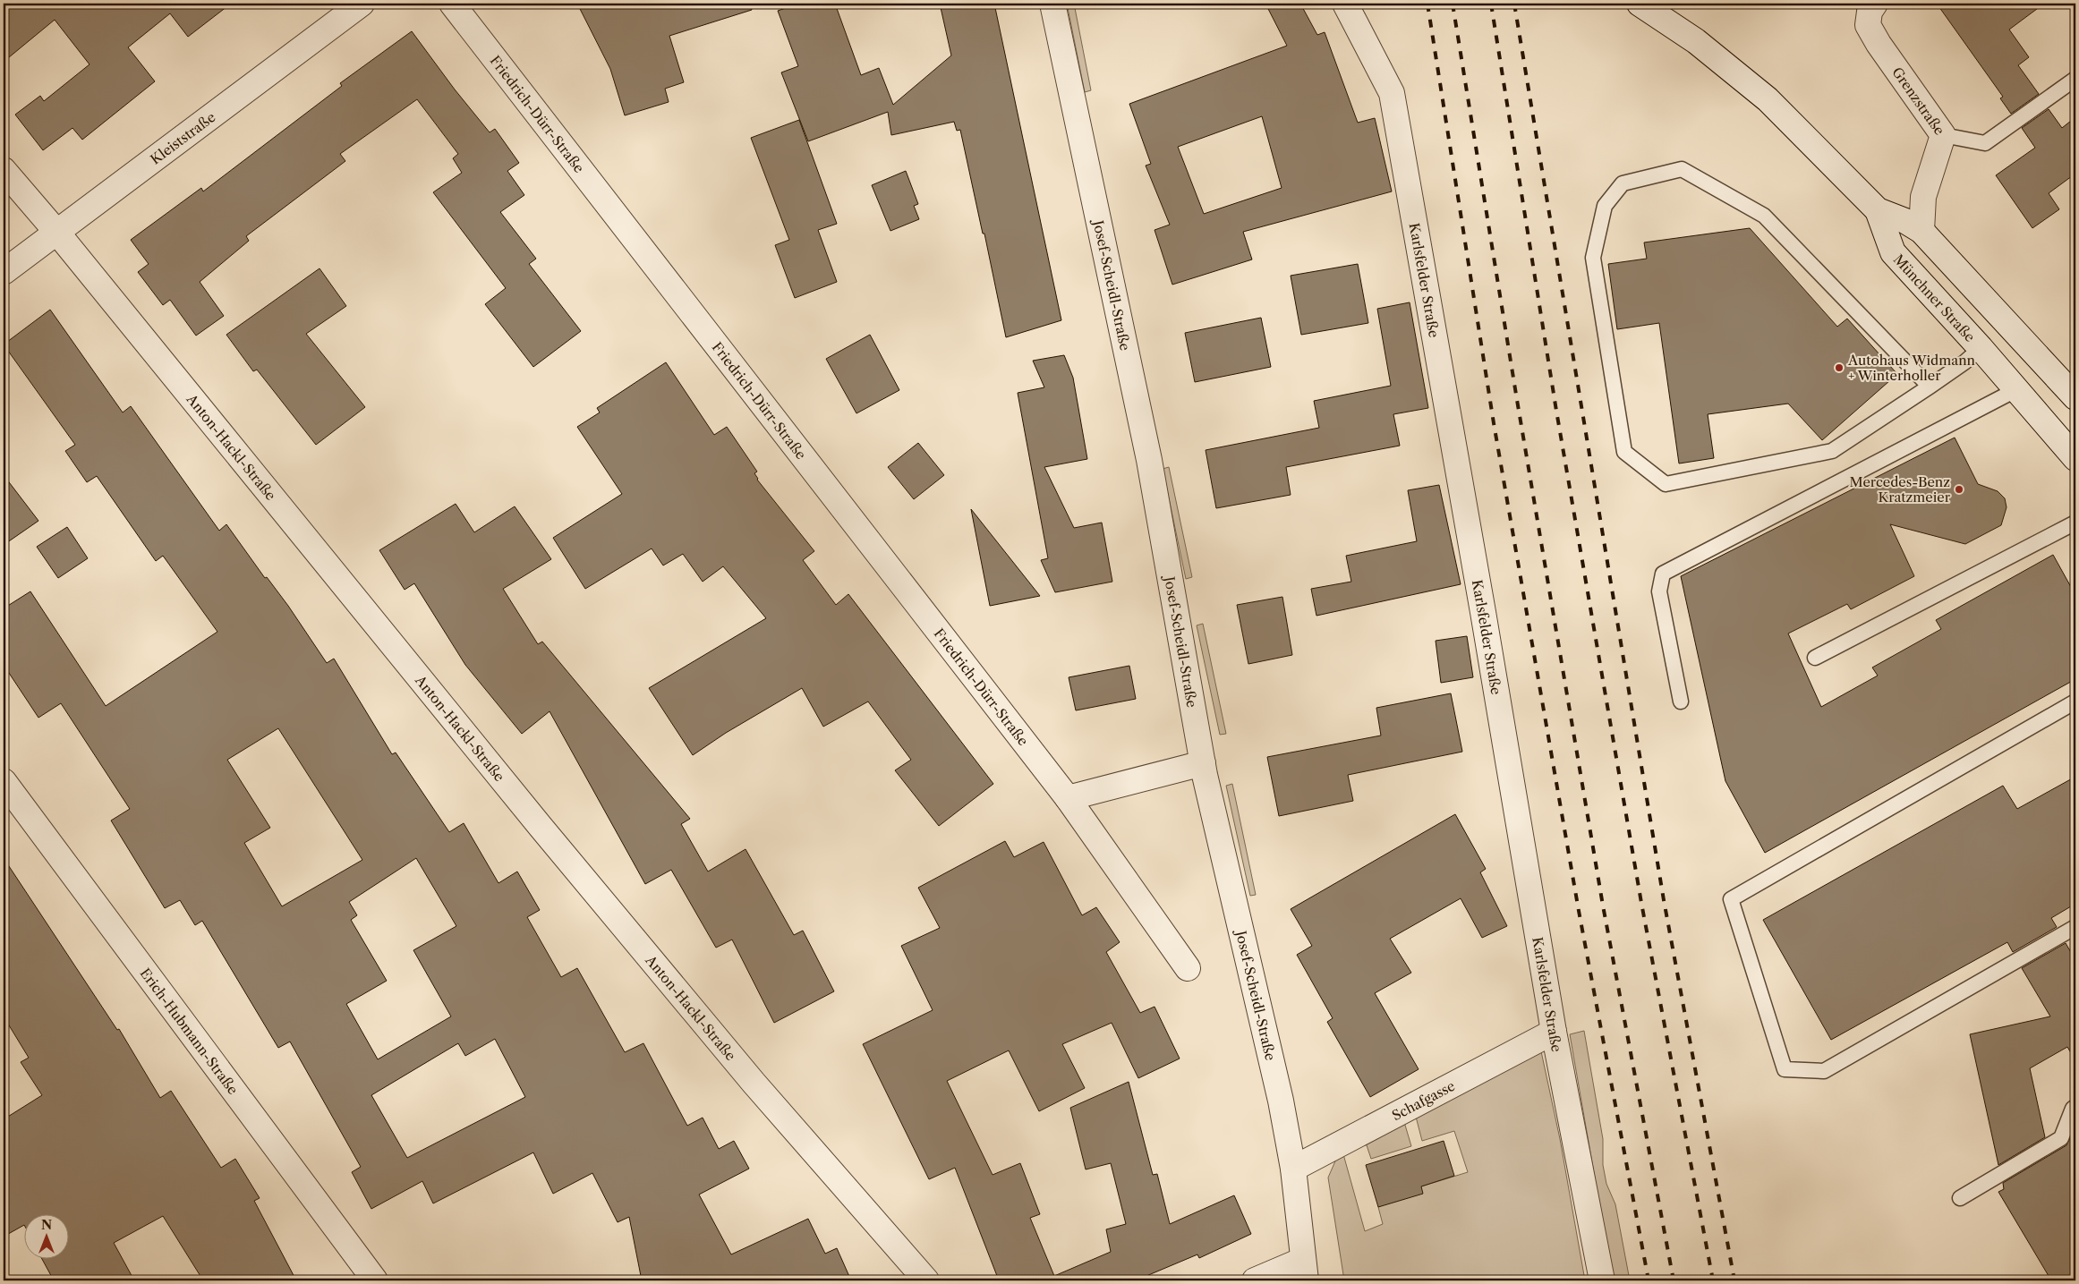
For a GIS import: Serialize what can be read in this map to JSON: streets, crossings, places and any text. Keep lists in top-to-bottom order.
{
  "streets": {
    "street": [
      "Grenzstraße",
      "Friedrich-Dürr-Straße",
      "Kleiststraße",
      "Karlsfelder Straße",
      "Josef-Scheidl-Straße",
      "Münchner Straße",
      "Anton-Hackl-Straße",
      "Erich-Hubmann-Straße",
      "Schafgasse"
    ]
  },
  "crossings": [
    ["Grenzstraße", "Münchner Straße"],
    ["Kleiststraße", "Anton-Hackl-Straße"],
    ["Karlsfelder Straße", "Schafgasse"],
    ["Josef-Scheidl-Straße", "Schafgasse"]
  ],
  "places": ["Autohaus Widmann + Winterholler", "Mercedes-Benz Kratzmeier"],
  "north": "top"
}
